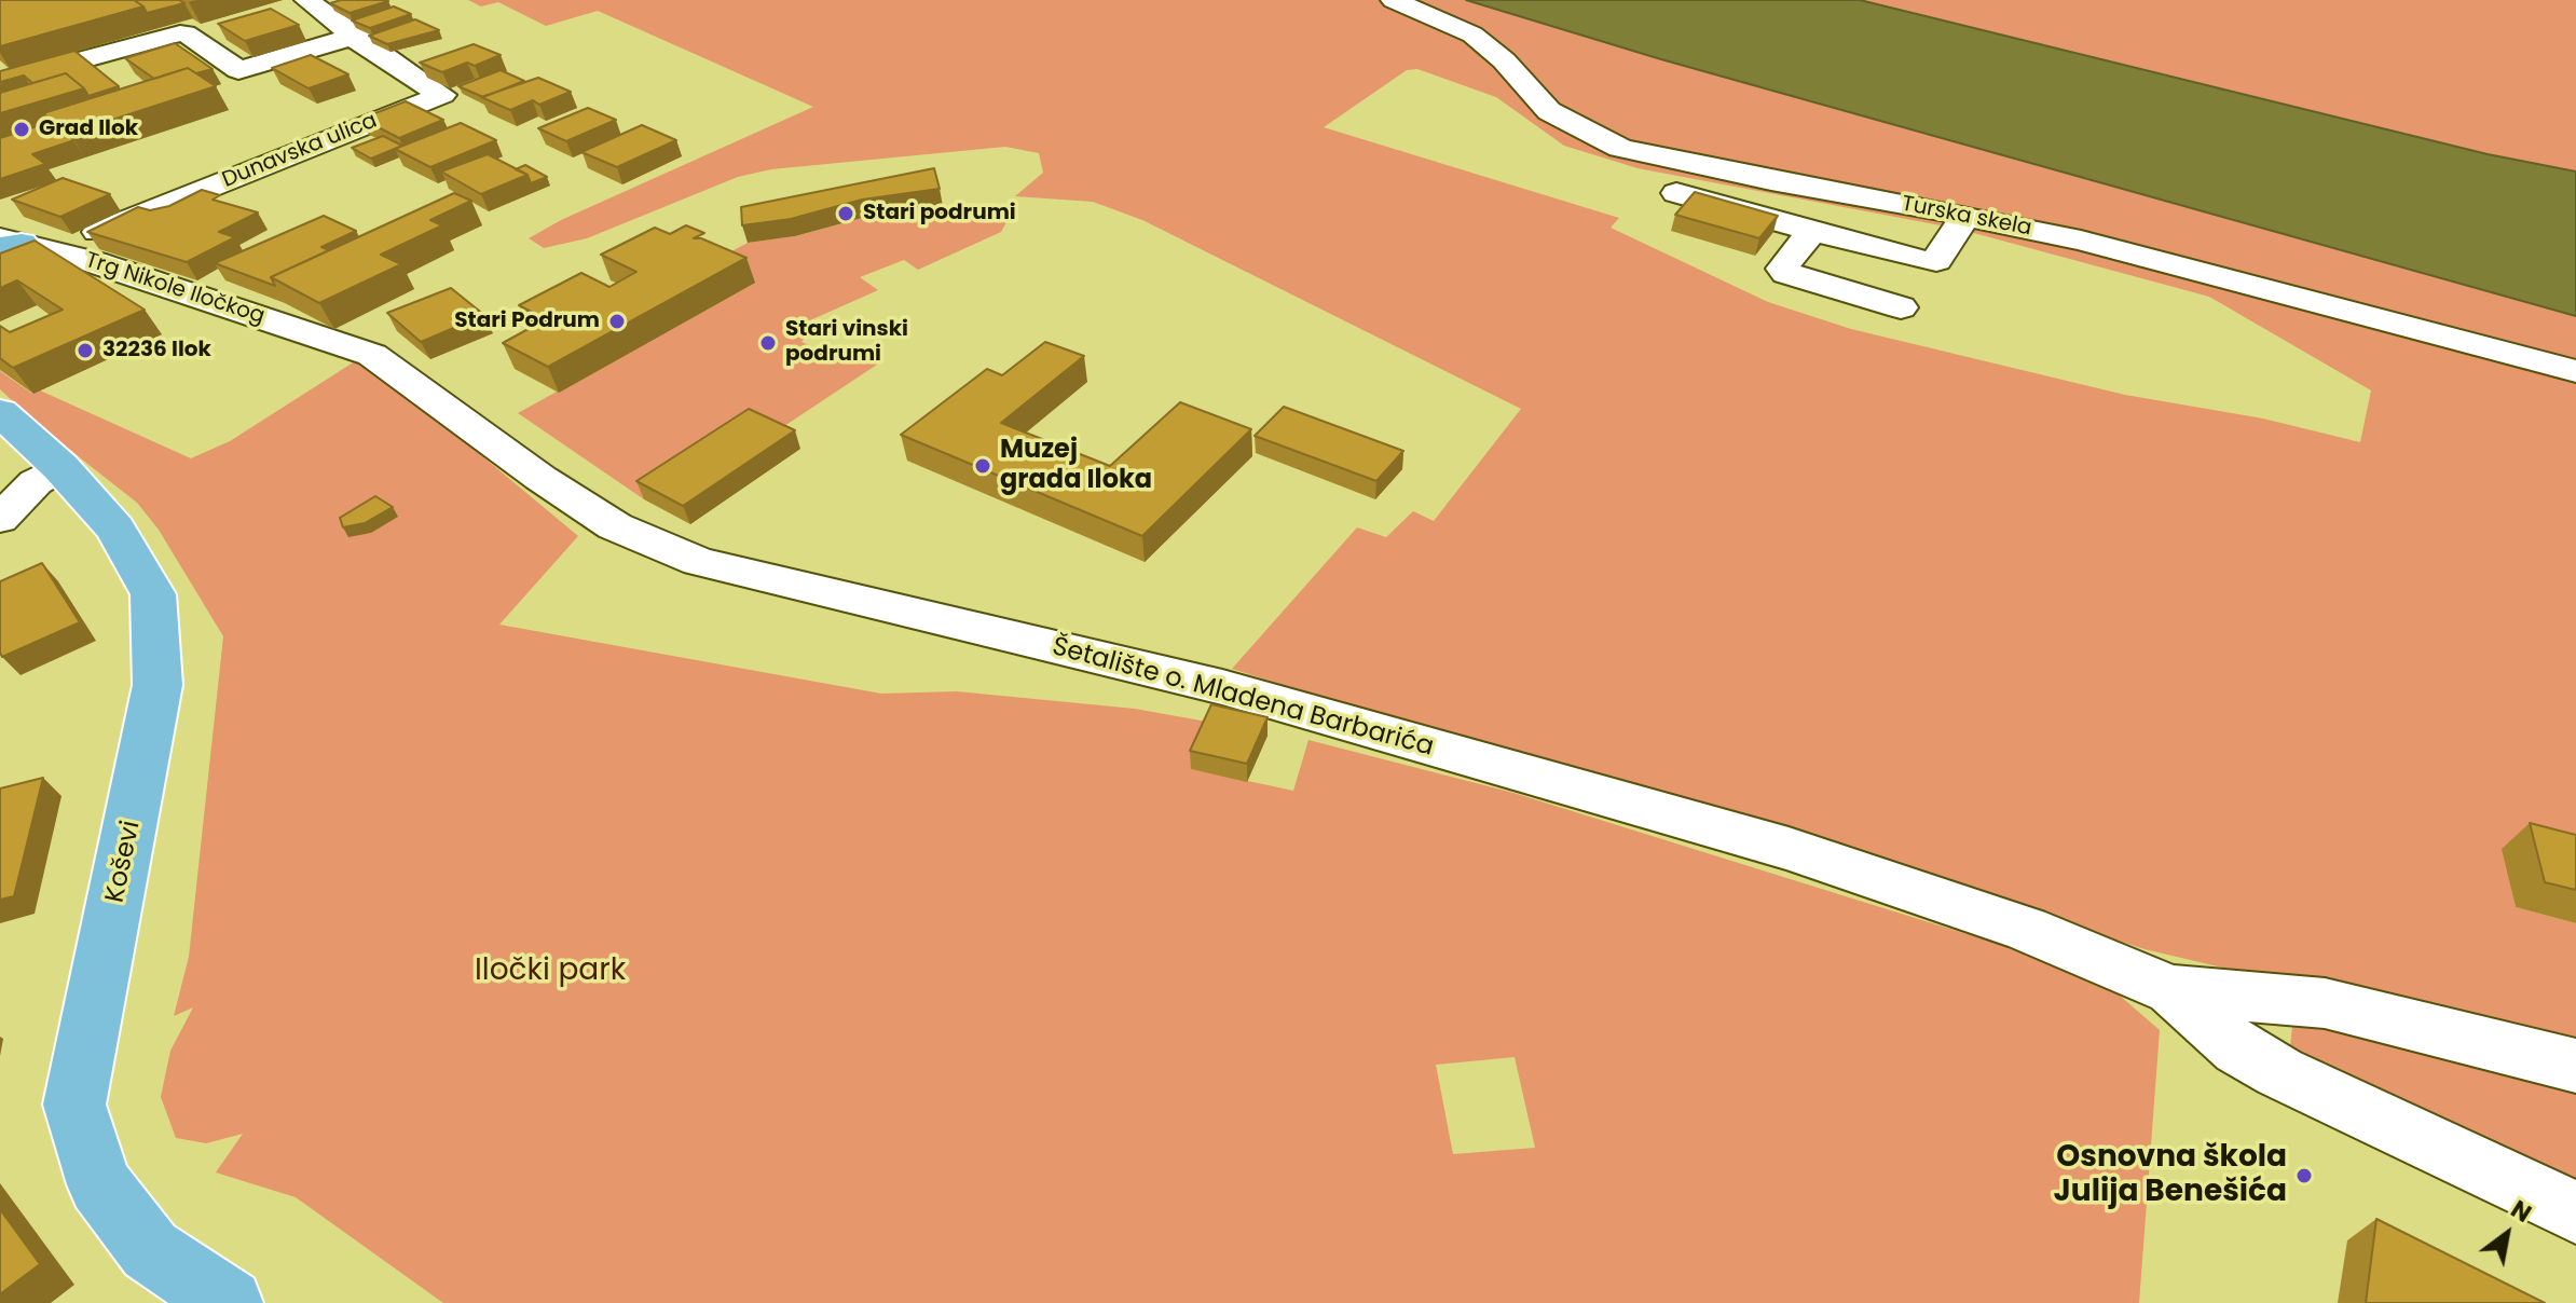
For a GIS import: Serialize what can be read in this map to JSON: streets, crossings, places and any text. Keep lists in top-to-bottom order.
{
  "streets": {
    "main road": ["Koševi"],
    "street": [
      "Dunavska ulica",
      "Turska skela",
      "Trg Nikole Iločkog",
      "Šetalište o. Mladena Barbarića"
    ]
  },
  "crossings": [
    ["Dunavska ulica", "Trg Nikole Iločkog"],
    ["Trg Nikole Iločkog", "Šetalište o. Mladena Barbarića"]
  ],
  "parks": ["Iločki park"],
  "places": [
    "Grad Ilok",
    "Stari podrumi",
    "Stari Podrum",
    "Stari vinski podrumi",
    "32236 Ilok",
    "Muzej grada Iloka",
    "Osnovna škola Julija Benešića"
  ],
  "north": "top right"
}
